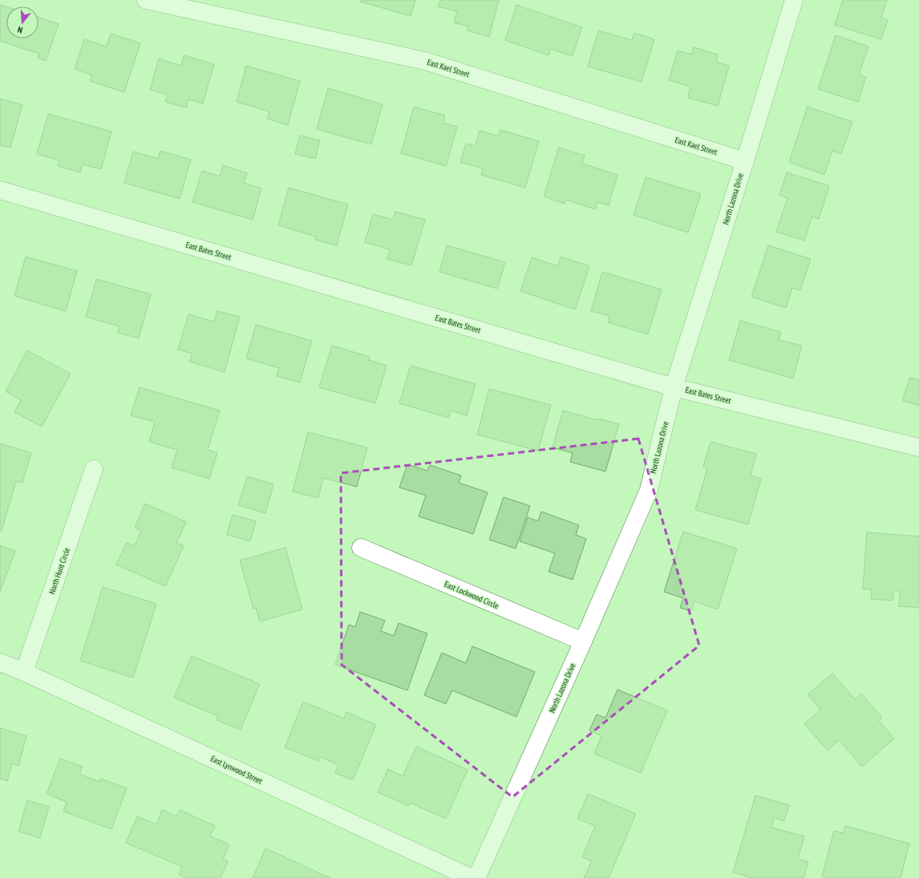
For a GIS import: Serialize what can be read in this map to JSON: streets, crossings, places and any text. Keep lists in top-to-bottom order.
{
  "streets": {
    "street": [
      "East Kael Street",
      "North Lazona Drive",
      "East Bates Street",
      "North Hunt Circle",
      "East Lockwood Circle",
      "East Lynwood Street"
    ]
  },
  "crossings": [
    ["East Kael Street", "North Lazona Drive"],
    ["North Lazona Drive", "East Bates Street"],
    ["North Lazona Drive", "East Lockwood Circle"],
    ["North Hunt Circle", "East Lynwood Street"]
  ],
  "north": "bottom"
}
